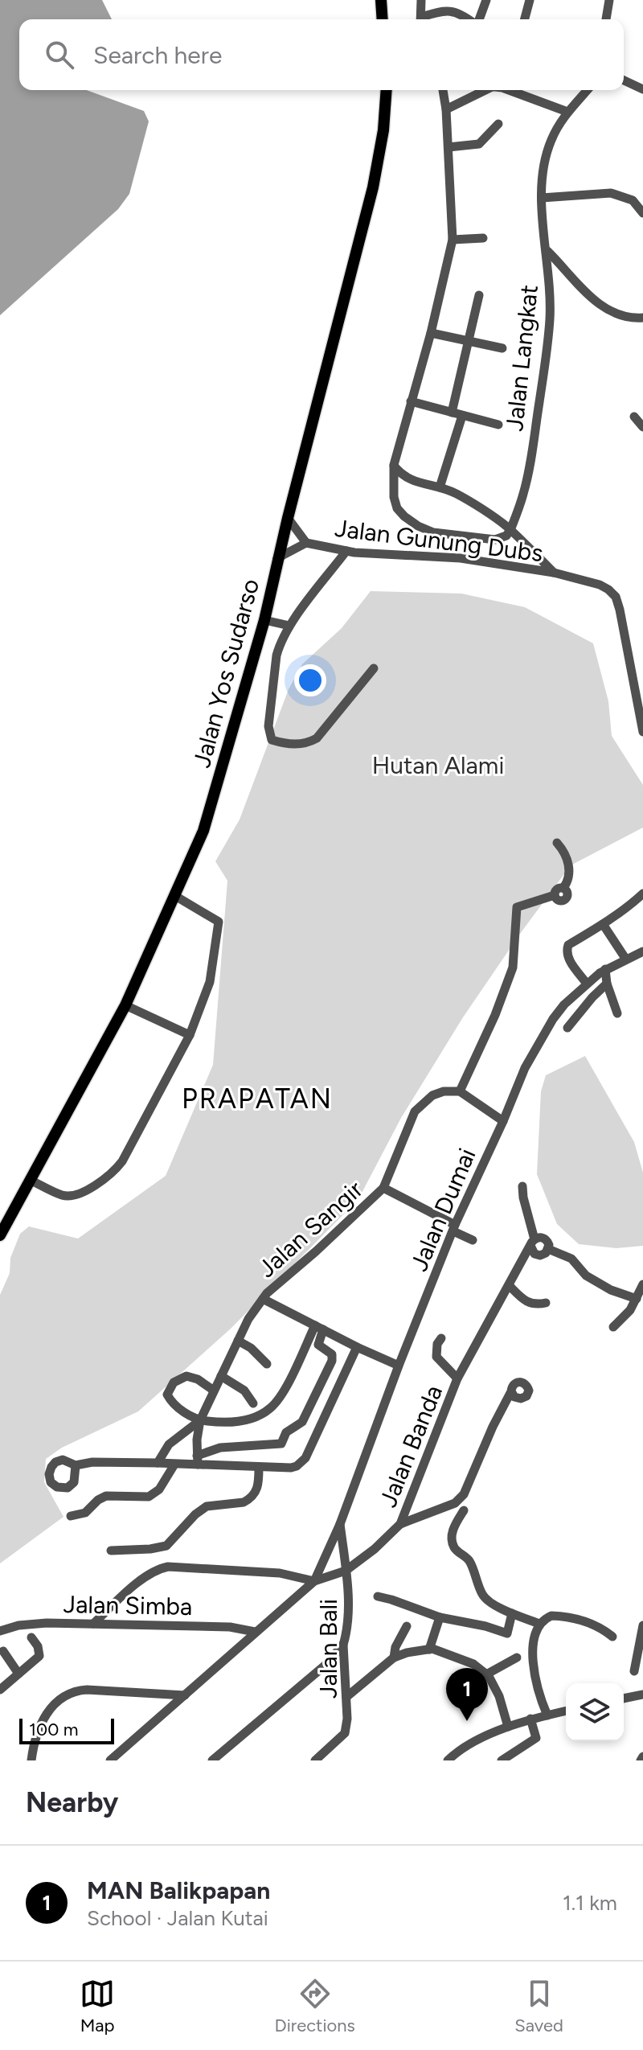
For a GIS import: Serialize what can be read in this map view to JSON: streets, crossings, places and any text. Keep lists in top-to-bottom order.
{
  "streets": {
    "main road": ["Jalan Yos Sudarso"],
    "street": [
      "Jalan Langkat",
      "Jalan Gunung Dubs",
      "Jalan Dumai",
      "Jalan Sangir",
      "Jalan Banda",
      "Jalan Simba",
      "Jalan Bali"
    ]
  },
  "crossings": [
    ["Jalan Dumai", "Jalan Sangir"],
    ["Jalan Dumai", "Jalan Banda"],
    ["Jalan Dumai", "Jalan Bali"],
    ["Jalan Banda", "Jalan Bali"]
  ],
  "districts": ["PRAPATAN"],
  "parks": ["Hutan Alami"],
  "scale_bar": "100 m",
  "page": {
    "search": "Search here",
    "pins": "1",
    "scale": "100 m",
    "heading": "Nearby",
    "list": [
      {
        "mark": "1",
        "name": "MAN Balikpapan",
        "note": "School · Jalan Kutai",
        "value": "1.1 km"
      }
    ],
    "nav": ["Map", "Directions", "Saved"]
  }
}
